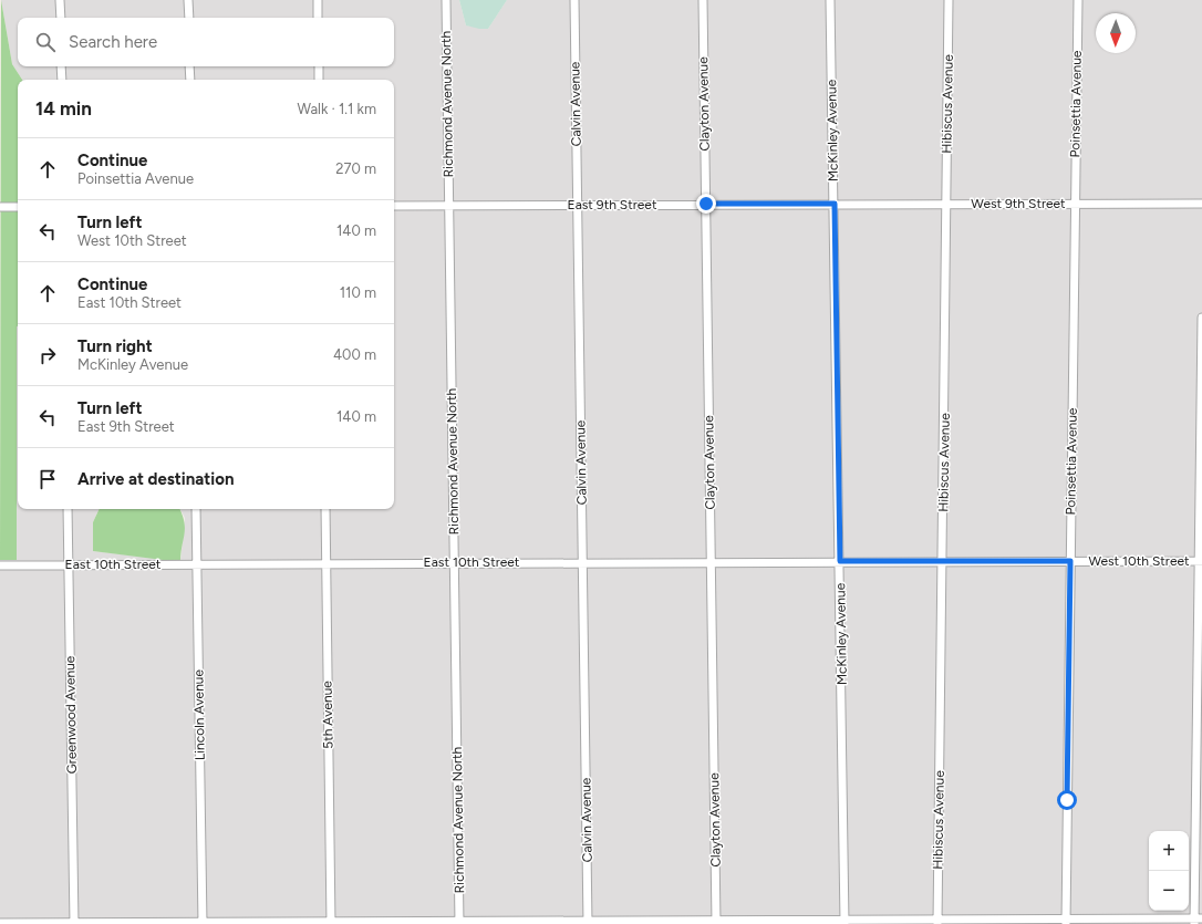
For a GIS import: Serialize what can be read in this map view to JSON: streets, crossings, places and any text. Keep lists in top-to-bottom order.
{
  "streets": {
    "street": [
      "Richmond Avenue North",
      "Calvin Avenue",
      "Clayton Avenue",
      "Hibiscus Avenue",
      "Poinsettia Avenue",
      "McKinley Avenue",
      "West 9th Street",
      "East 9th Street",
      "West 10th Street",
      "East 10th Street",
      "Greenwood Avenue",
      "Lincoln Avenue",
      "5th Avenue"
    ]
  },
  "crossings": [
    ["Richmond Avenue North", "East 9th Street"],
    ["Richmond Avenue North", "East 10th Street"],
    ["Calvin Avenue", "East 9th Street"],
    ["Calvin Avenue", "East 10th Street"],
    ["Clayton Avenue", "East 9th Street"],
    ["Clayton Avenue", "East 10th Street"],
    ["Hibiscus Avenue", "West 9th Street"],
    ["Hibiscus Avenue", "West 10th Street"],
    ["Hibiscus Avenue", "East 10th Street"],
    ["Poinsettia Avenue", "West 9th Street"],
    ["Poinsettia Avenue", "West 10th Street"],
    ["McKinley Avenue", "West 9th Street"],
    ["McKinley Avenue", "East 9th Street"],
    ["McKinley Avenue", "East 10th Street"],
    ["West 9th Street", "East 9th Street"],
    ["West 10th Street", "East 10th Street"],
    ["East 10th Street", "Greenwood Avenue"],
    ["East 10th Street", "Lincoln Avenue"],
    ["East 10th Street", "5th Avenue"]
  ],
  "north": "bottom",
  "page": {
    "search": "Search here",
    "heading": ["14 min", "Walk · 1.1 km"],
    "list": [
      ["Continue", "Poinsettia Avenue", "270 m"],
      ["Turn left", "West 10th Street", "140 m"],
      ["Continue", "East 10th Street", "110 m"],
      ["Turn right", "McKinley Avenue", "400 m"],
      ["Turn left", "East 9th Street", "140 m"],
      "Arrive at destination"
    ],
    "map_buttons": ["+", "−"]
  }
}
